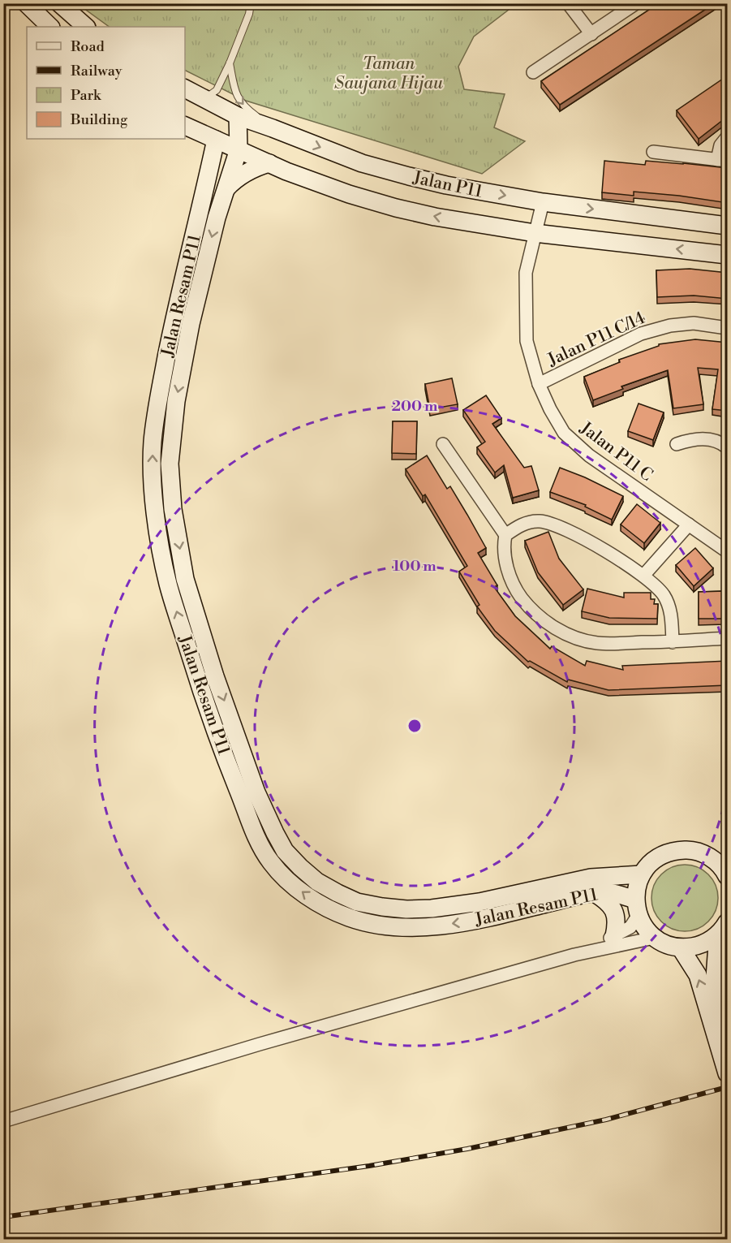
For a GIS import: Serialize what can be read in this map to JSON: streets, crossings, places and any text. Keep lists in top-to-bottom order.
{
  "streets": {
    "main road": ["Jalan P11", "Jalan Resam P11"],
    "street": ["Jalan P11 C/14", "Jalan P11 C"]
  },
  "crossings": [
    ["Jalan P11", "Jalan Resam P11"],
    ["Jalan P11", "Jalan P11 C"],
    ["Jalan P11 C/14", "Jalan P11 C"]
  ],
  "parks": ["Taman Saujana Hijau"],
  "legend": [
    "Road",
    "Railway",
    "Park",
    "Building"
  ],
  "rings": ["200 m", "100 m"]
}
